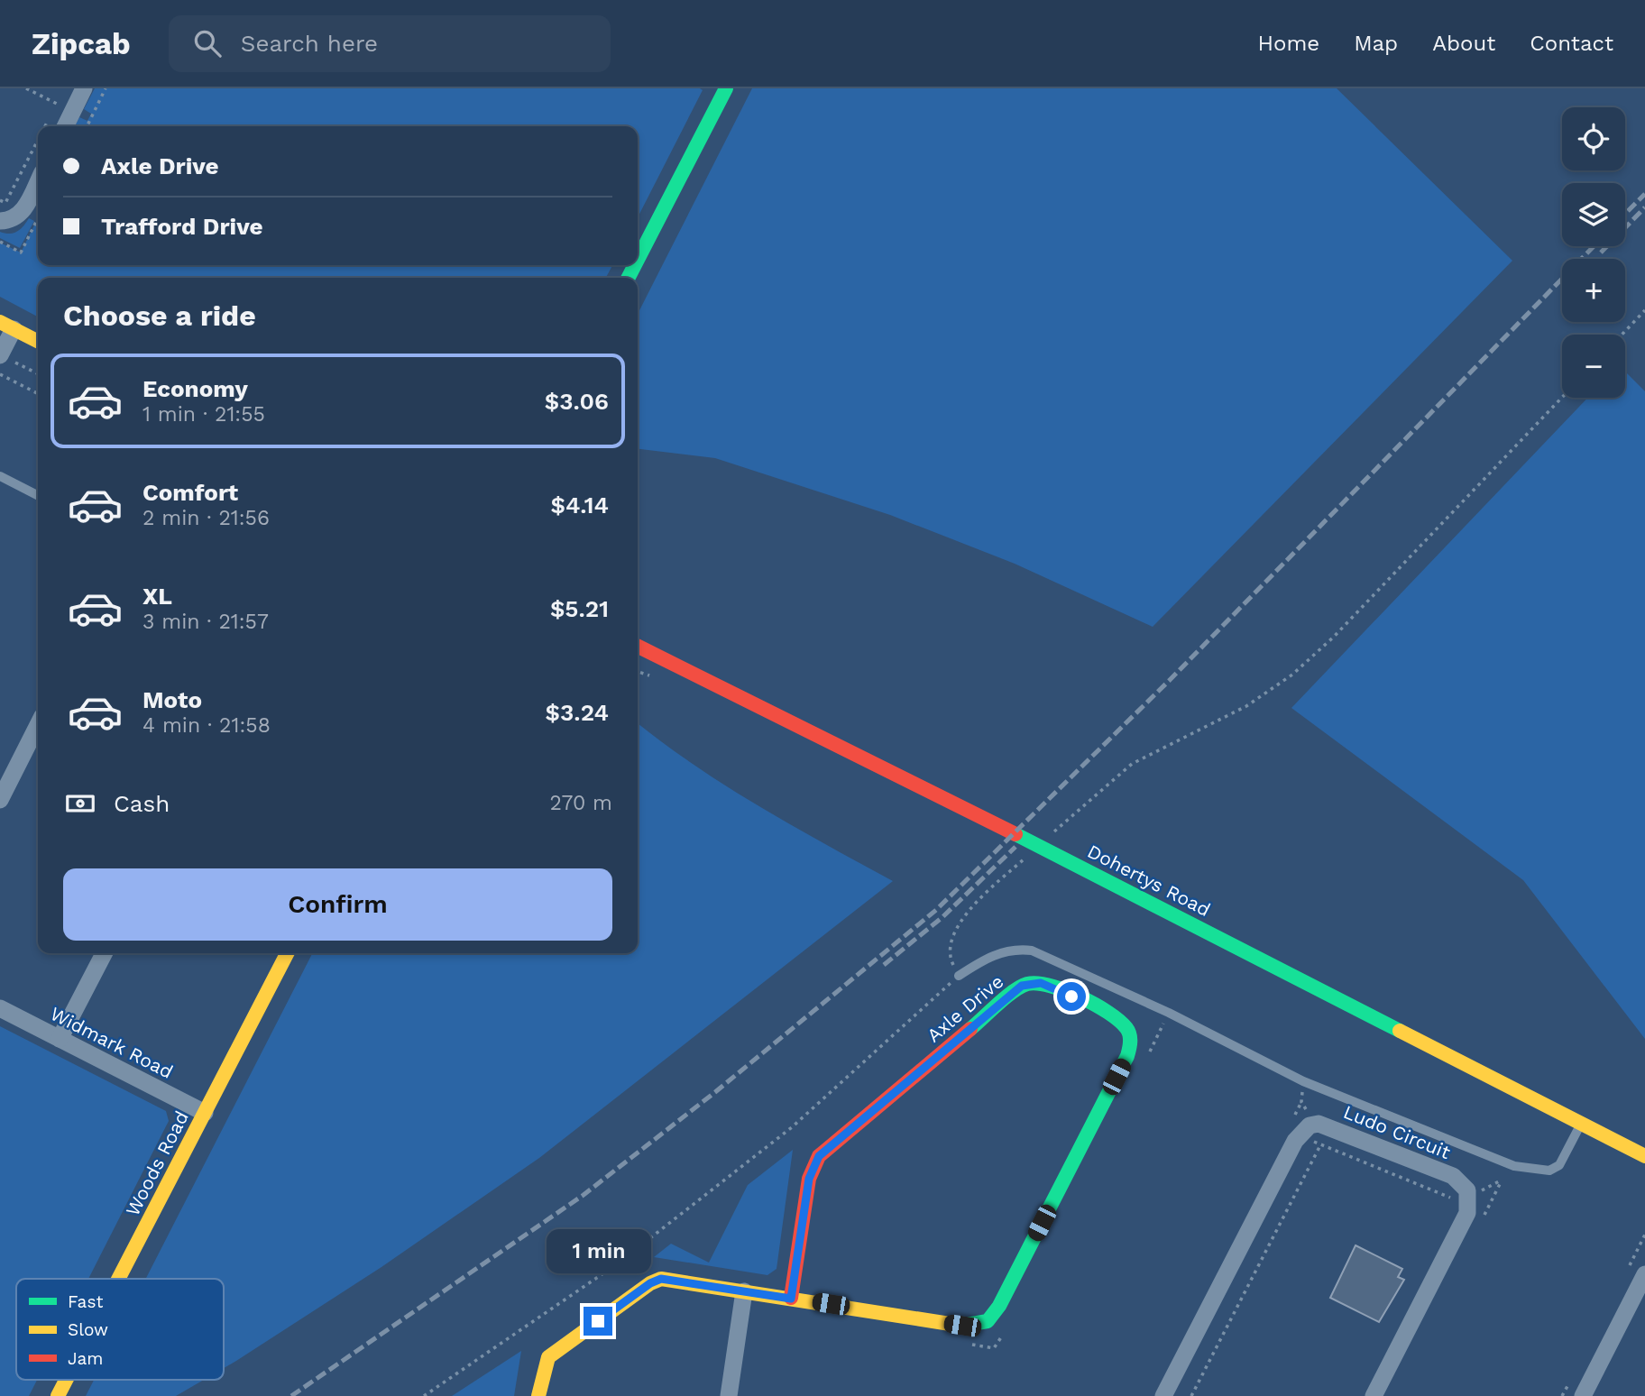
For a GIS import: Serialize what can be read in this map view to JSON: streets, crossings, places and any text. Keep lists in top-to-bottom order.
{
  "streets": {
    "street": [
      "Dohertys Road",
      "Axle Drive",
      "Widmark Road",
      "Ludo Circuit",
      "Woods Road"
    ]
  },
  "crossings": [
    ["Widmark Road", "Woods Road"]
  ],
  "legend": ["Fast", "Slow", "Jam"],
  "page": {
    "header": "Zipcab",
    "search": "Search here",
    "nav": [
      "Home",
      "Map",
      "About",
      "Contact"
    ],
    "map_buttons": ["+", "−"],
    "banner": ["Axle Drive", "Trafford Drive"],
    "heading": "Choose a ride",
    "list": [
      {
        "name": "Economy",
        "note": "1 min · 21:55",
        "value": "$3.06"
      },
      {
        "name": "Comfort",
        "note": "2 min · 21:56",
        "value": "$4.14"
      },
      {
        "name": "XL",
        "note": "3 min · 21:57",
        "value": "$5.21"
      },
      {
        "name": "Moto",
        "note": "4 min · 21:58",
        "value": "$3.24"
      }
    ],
    "pay": ["Cash", "270 m"],
    "buttons": "Confirm",
    "bubble": "1 min"
  }
}
